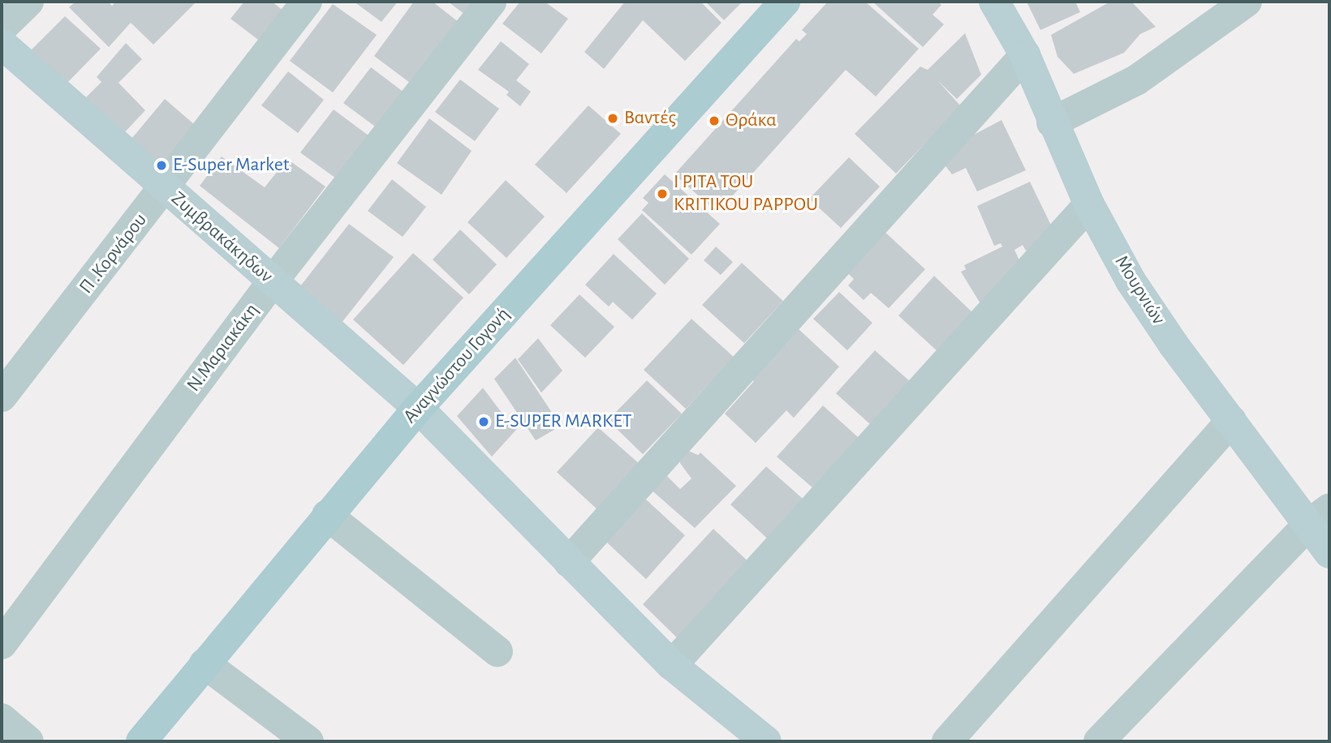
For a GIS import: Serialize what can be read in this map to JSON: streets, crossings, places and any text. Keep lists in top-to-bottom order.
{
  "streets": {
    "main road": ["Ζυμβρακάκηδων", "Μουρνιών", "Αναγνώστου Γογονή"],
    "street": ["Π .Κορνάρου", "Ν.Μαριακάκη"]
  },
  "crossings": [
    ["Ζυμβρακάκηδων", "Π .Κορνάρου"],
    ["Ζυμβρακάκηδων", "Ν.Μαριακάκη"],
    ["Ζυμβρακάκηδων", "Αναγνώστου Γογονή"]
  ],
  "places": [
    "Βαντές",
    "Θράκα",
    "E-Super Market",
    "I PITA TOU KRITIKOU PAPPOU",
    "E-SUPER MARKET"
  ]
}
